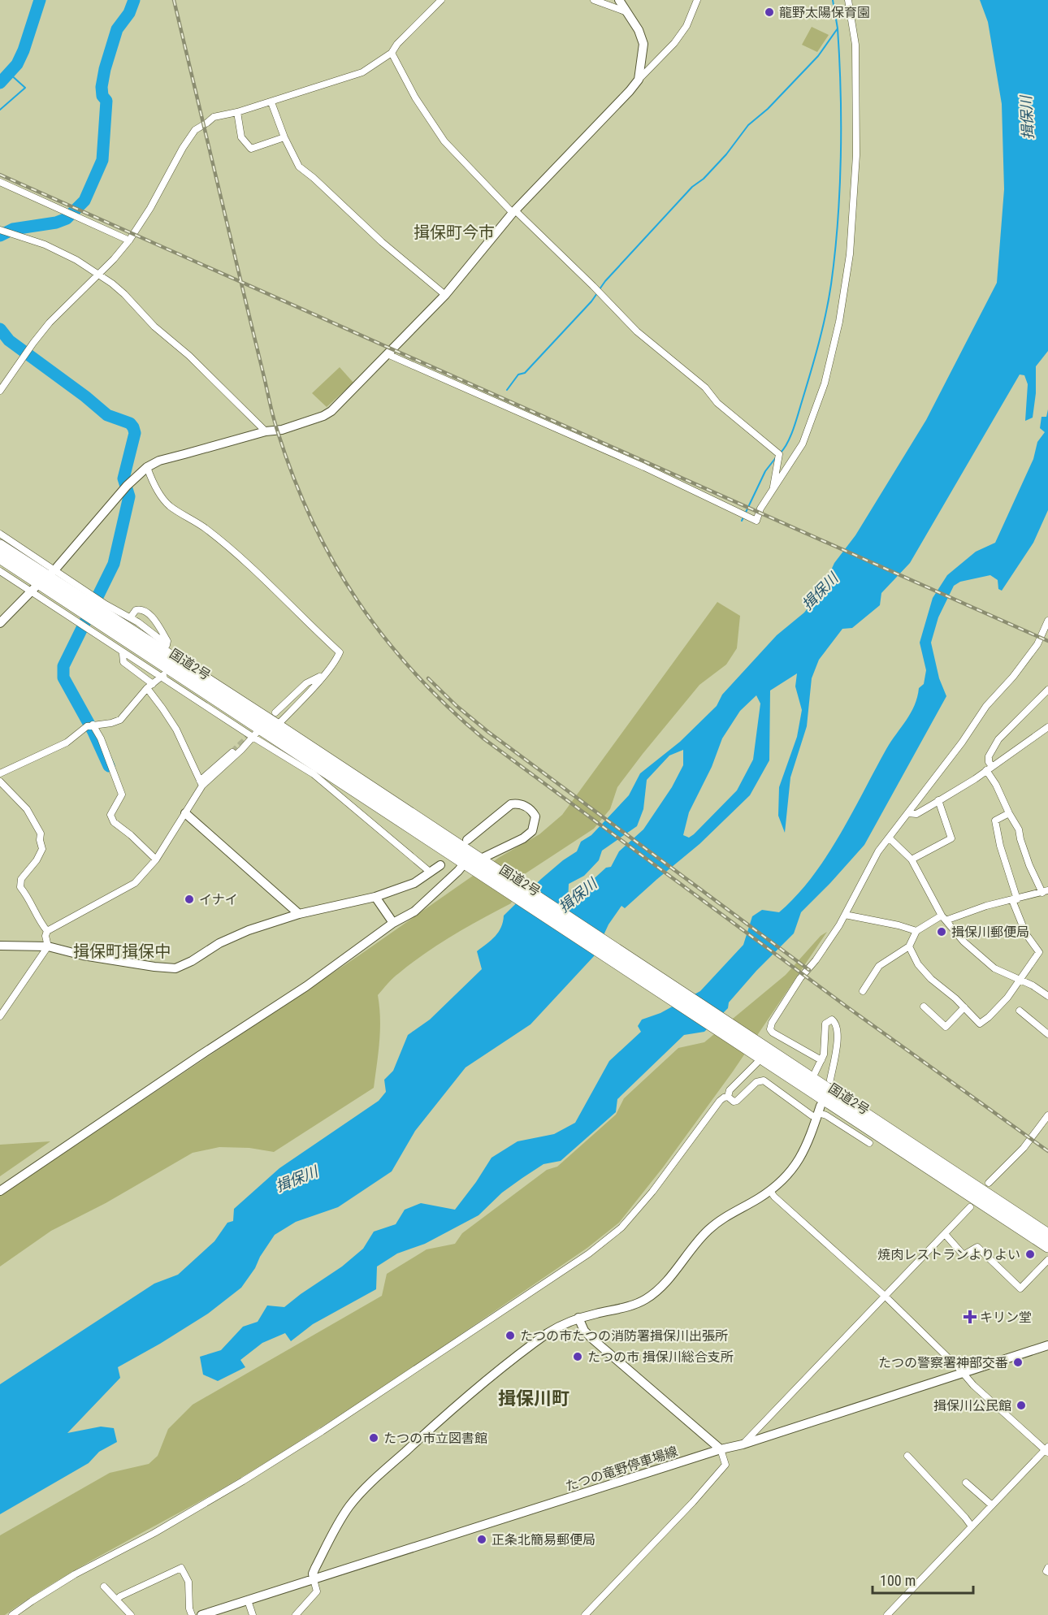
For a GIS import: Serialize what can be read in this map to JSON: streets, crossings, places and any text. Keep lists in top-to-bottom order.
{
  "streets": {
    "highway": ["国道2号"],
    "street": ["たつの竜野停車場線"]
  },
  "districts": ["揖保町今市", "揖保町揖保中", "揖保川町"],
  "water": ["揖保川"],
  "places": {
    "other": [
      "龍野太陽保育園",
      "イナイ",
      "揖保川郵便局",
      "焼肉レストランよりよい",
      "たつの市たつの消防署揖保川出張所",
      "たつの市 揖保川総合支所",
      "たつの警察署神部交番",
      "揖保川公民館",
      "たつの市立図書館",
      "正条北簡易郵便局"
    ],
    "health": ["キリン堂"]
  },
  "scale_bar": "100 m"
}
